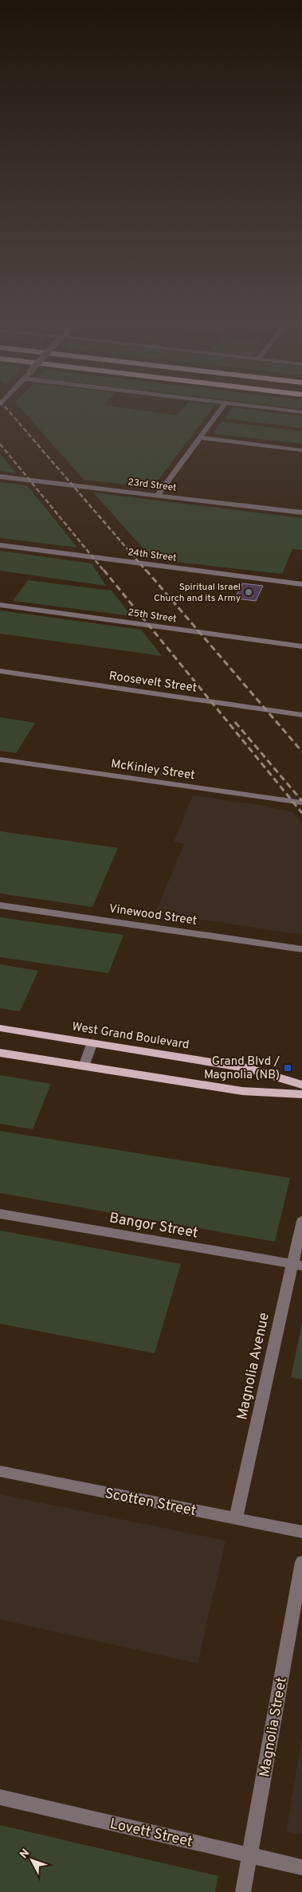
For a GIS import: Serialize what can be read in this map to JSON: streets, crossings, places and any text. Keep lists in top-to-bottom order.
{
  "streets": {
    "main road": ["West Grand Boulevard"],
    "street": [
      "23rd Street",
      "24th Street",
      "25th Street",
      "Roosevelt Street",
      "McKinley Street",
      "Vinewood Street",
      "Bangor Street",
      "Magnolia Avenue",
      "Scotten Street",
      "Magnolia Street",
      "Lovett Street"
    ]
  },
  "crossings": [
    ["Bangor Street", "Magnolia Avenue"],
    ["Magnolia Avenue", "Scotten Street"],
    ["Magnolia Street", "Lovett Street"]
  ],
  "places": {
    "other": ["Spiritual Israel Church and its Army"],
    "transit": ["Grand Blvd / Magnolia (NB)"]
  },
  "north": "top left"
}
